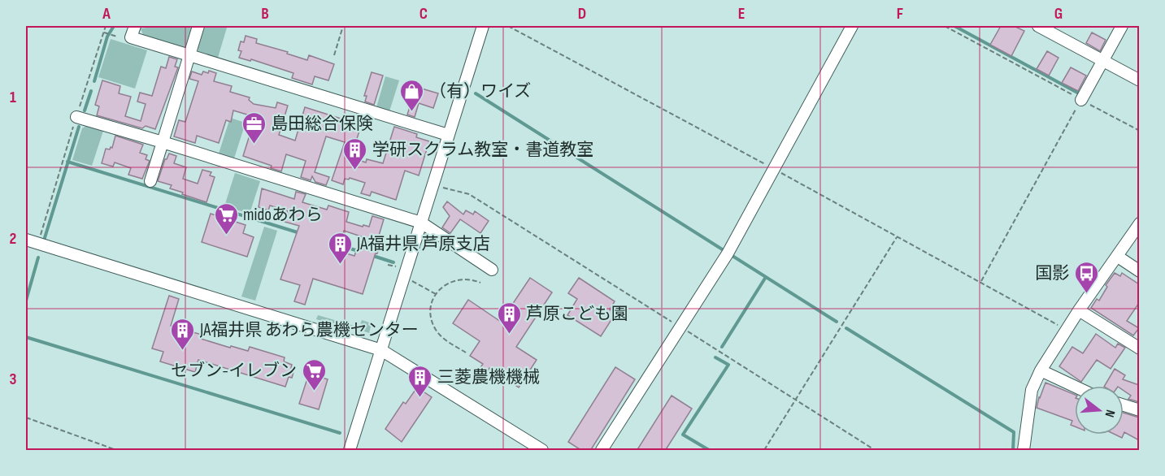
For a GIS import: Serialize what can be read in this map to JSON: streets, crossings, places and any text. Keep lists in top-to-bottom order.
{
  "places": {
    "shop": ["（有）ワイズ"],
    "office": ["島田総合保険"],
    "building": [
      "学研スクラム教室・書道教室",
      "JA福井県 芦原支店",
      "芦原こども園",
      "JA福井県 あわら農機センター",
      "三菱農機機械"
    ],
    "supermarket": ["midoあわら", "セブン-イレブン"],
    "bus stop": ["国影"]
  },
  "north": "right",
  "grid": {
    "columns": [
      "A",
      "B",
      "C",
      "D",
      "E",
      "F",
      "G"
    ],
    "rows": ["1", "2", "3"]
  }
}
